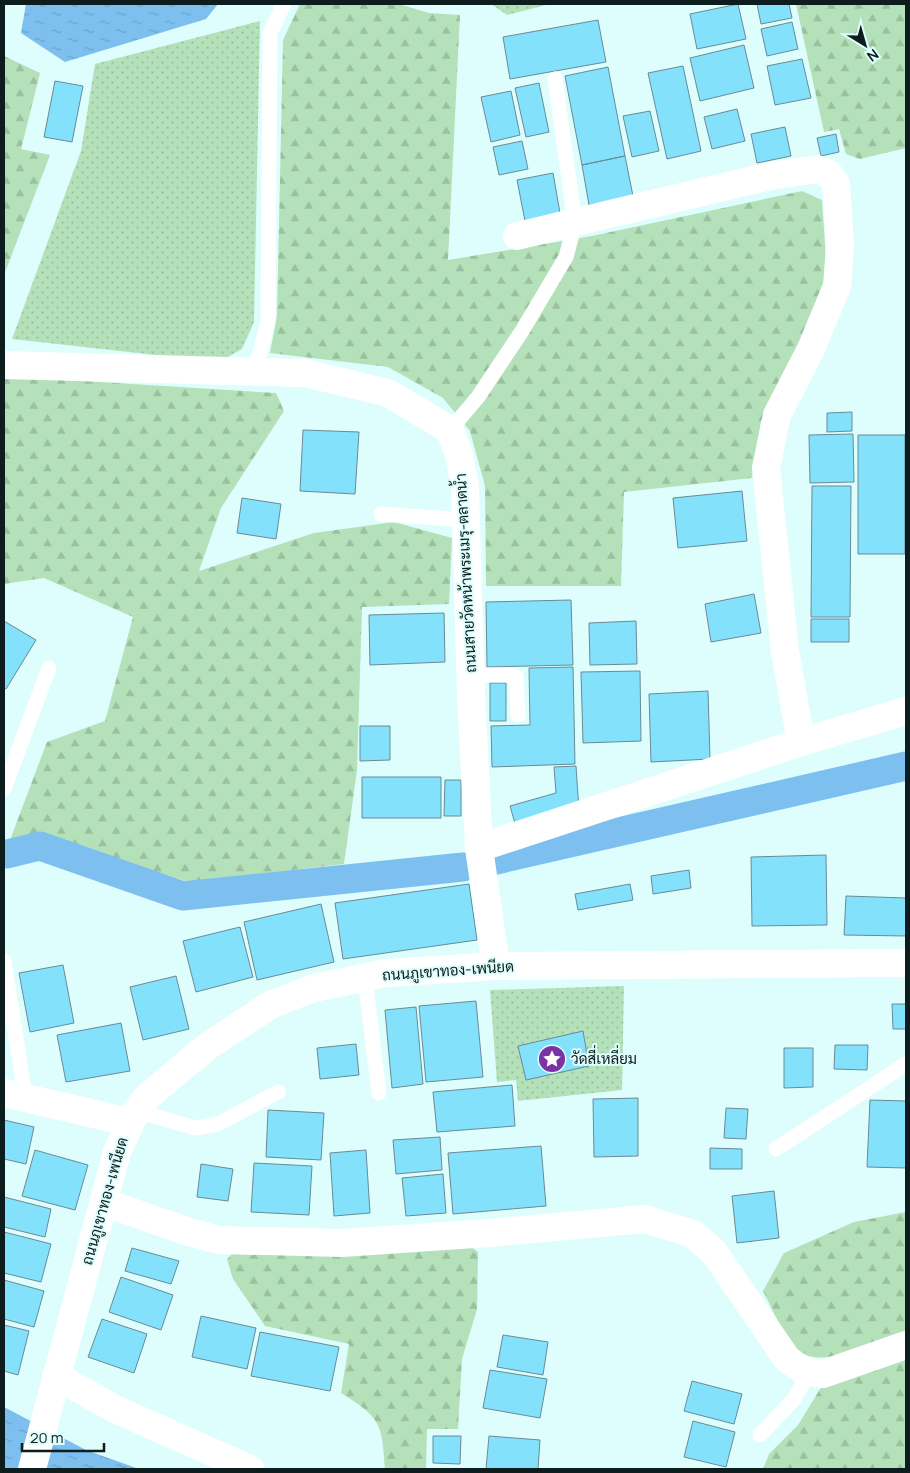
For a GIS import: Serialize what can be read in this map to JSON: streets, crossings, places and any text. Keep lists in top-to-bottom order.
{
  "streets": {
    "street": ["ถนนสายวัดหน้าพระเมรุ-ตลาดน้ำ", "ถนนภูเขาทอง-เพนียด"]
  },
  "crossings": [
    ["ถนนสายวัดหน้าพระเมรุ-ตลาดน้ำ", "ถนนภูเขาทอง-เพนียด"]
  ],
  "places": {
    "place": ["วัดสี่เหลี่ยม"]
  },
  "scale_bar": "20 m",
  "north": "bottom right"
}
